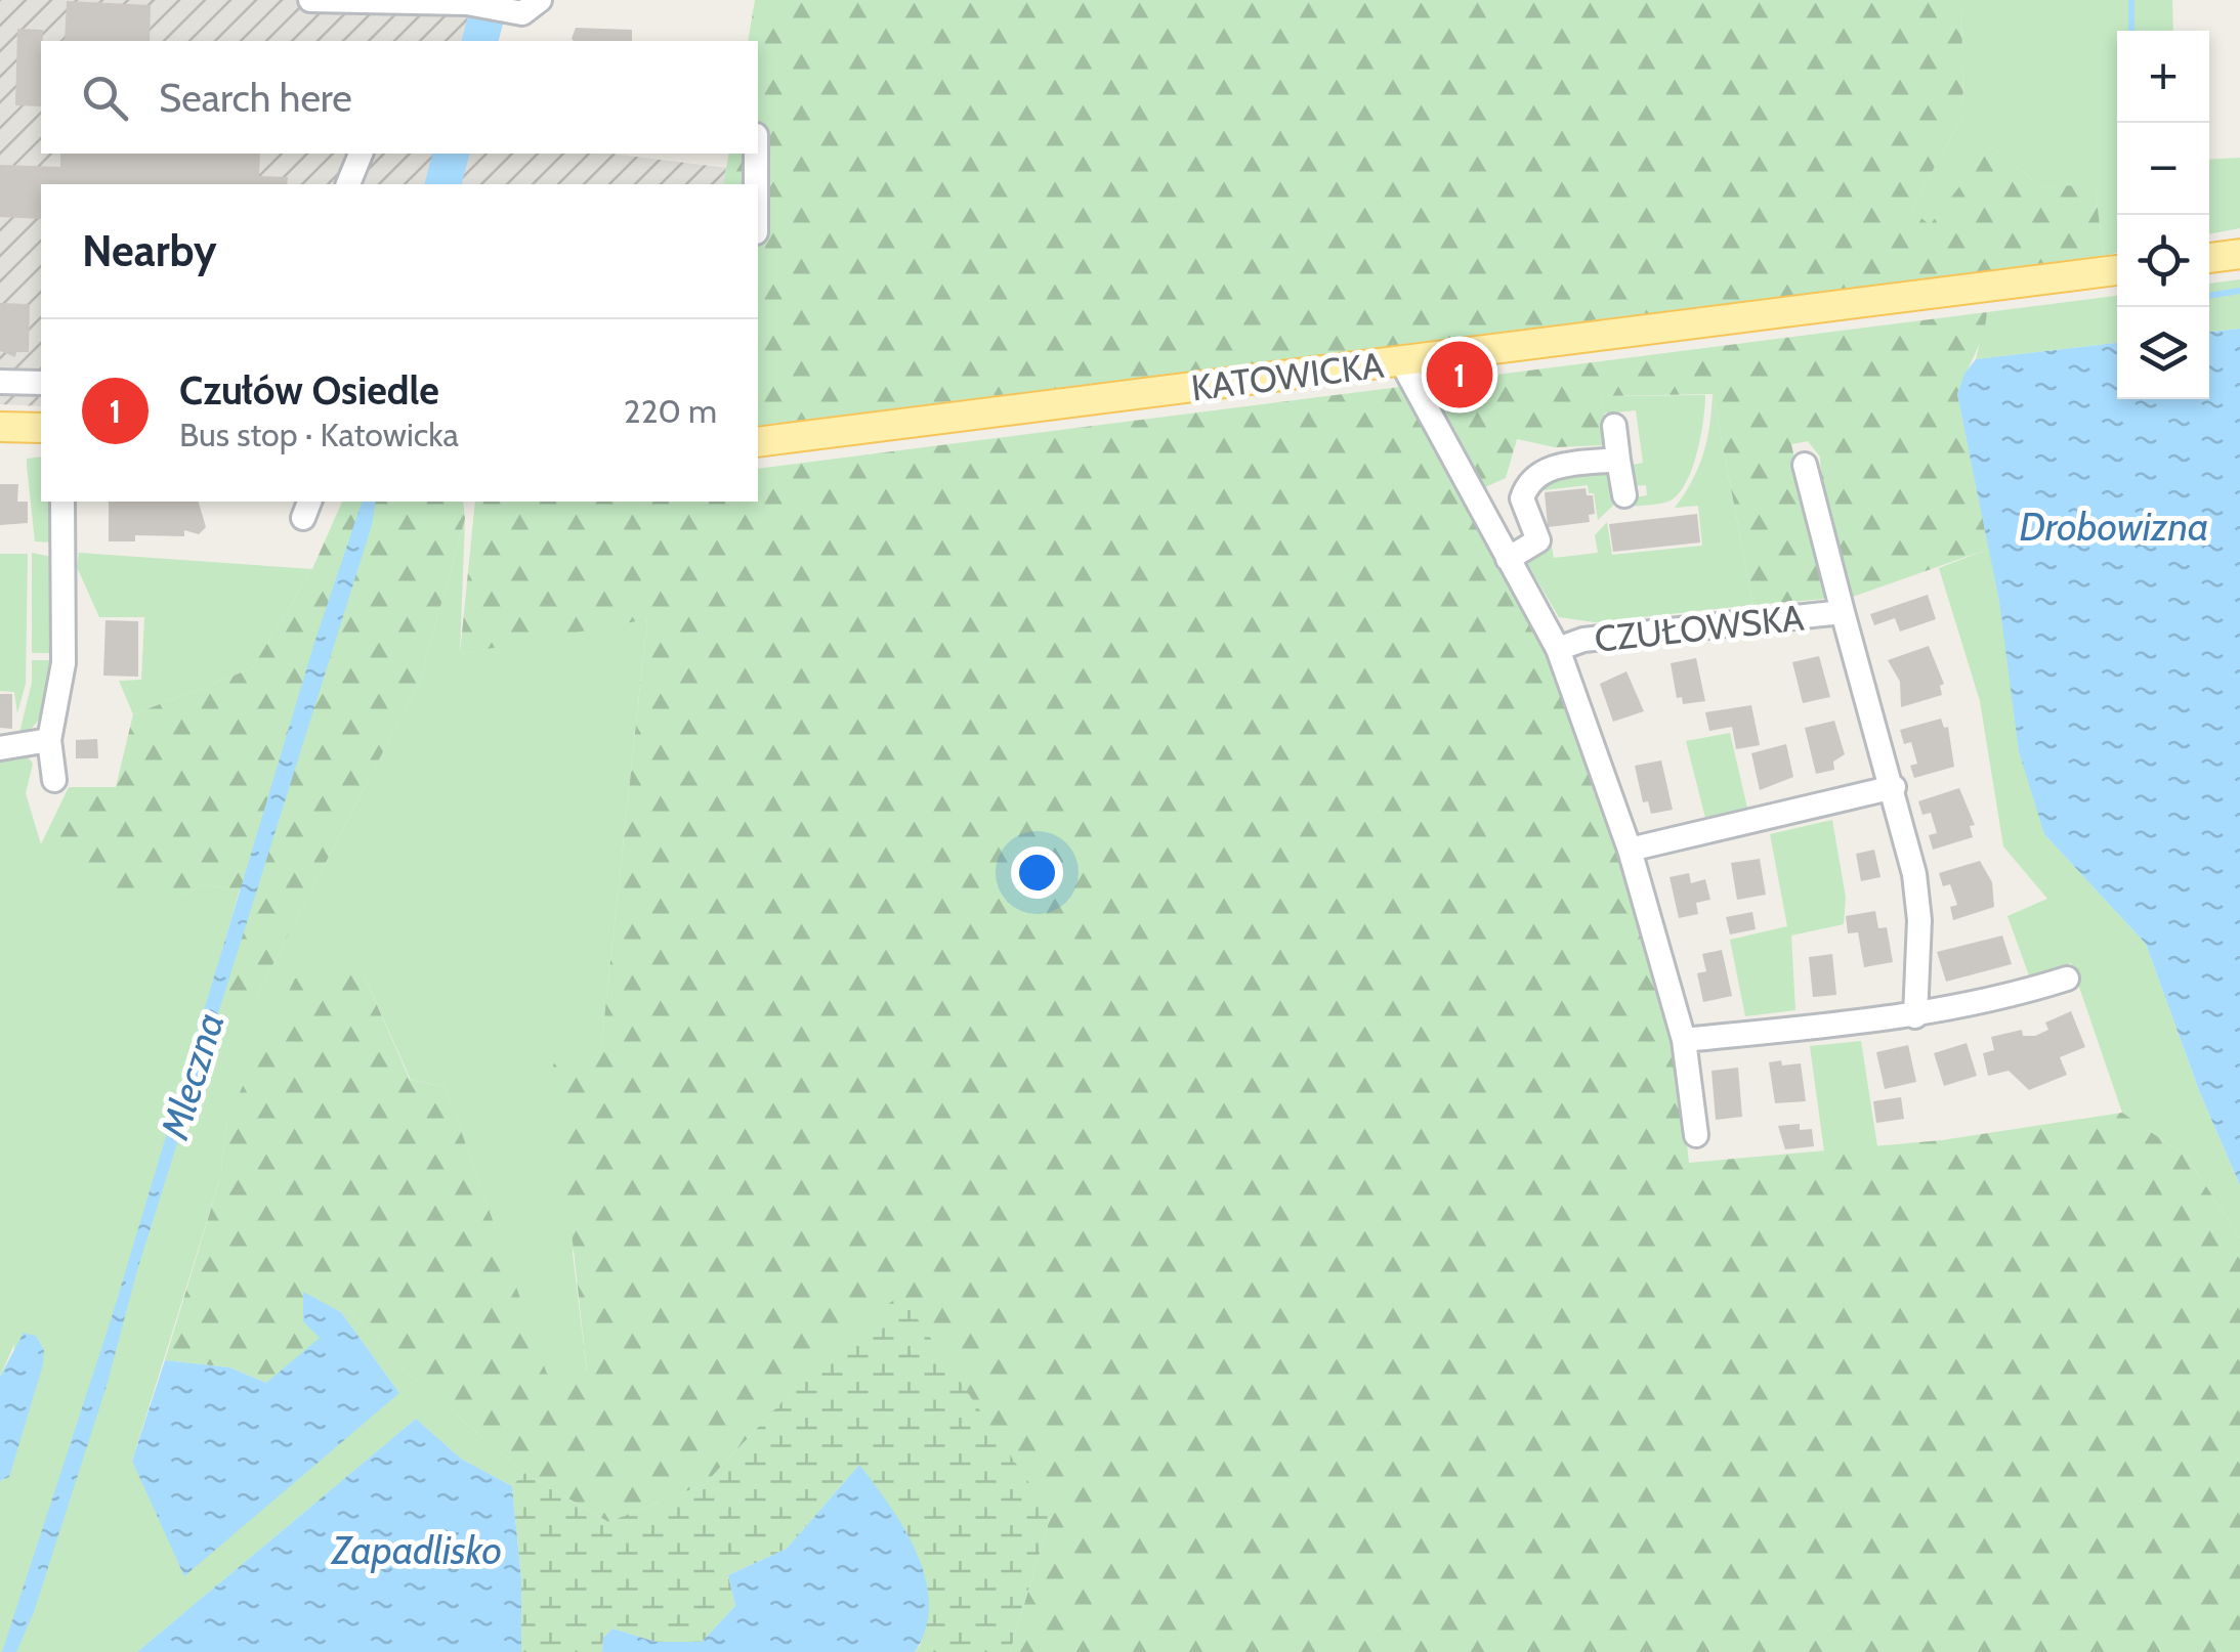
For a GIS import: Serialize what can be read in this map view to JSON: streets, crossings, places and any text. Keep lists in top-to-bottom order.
{
  "streets": {
    "main road": ["KATOWICKA"],
    "street": ["CZUŁOWSKA"]
  },
  "crossings": [
    ["KATOWICKA", "CZUŁOWSKA"]
  ],
  "water": ["Drobowizna", "Mleczna", "Zapadlisko"],
  "page": {
    "map_buttons": ["+", "−"],
    "search": "Search here",
    "heading": "Nearby",
    "list": [
      {
        "mark": "1",
        "name": "Czułów Osiedle",
        "note": "Bus stop · Katowicka",
        "value": "220 m"
      }
    ],
    "pins": "1"
  }
}
